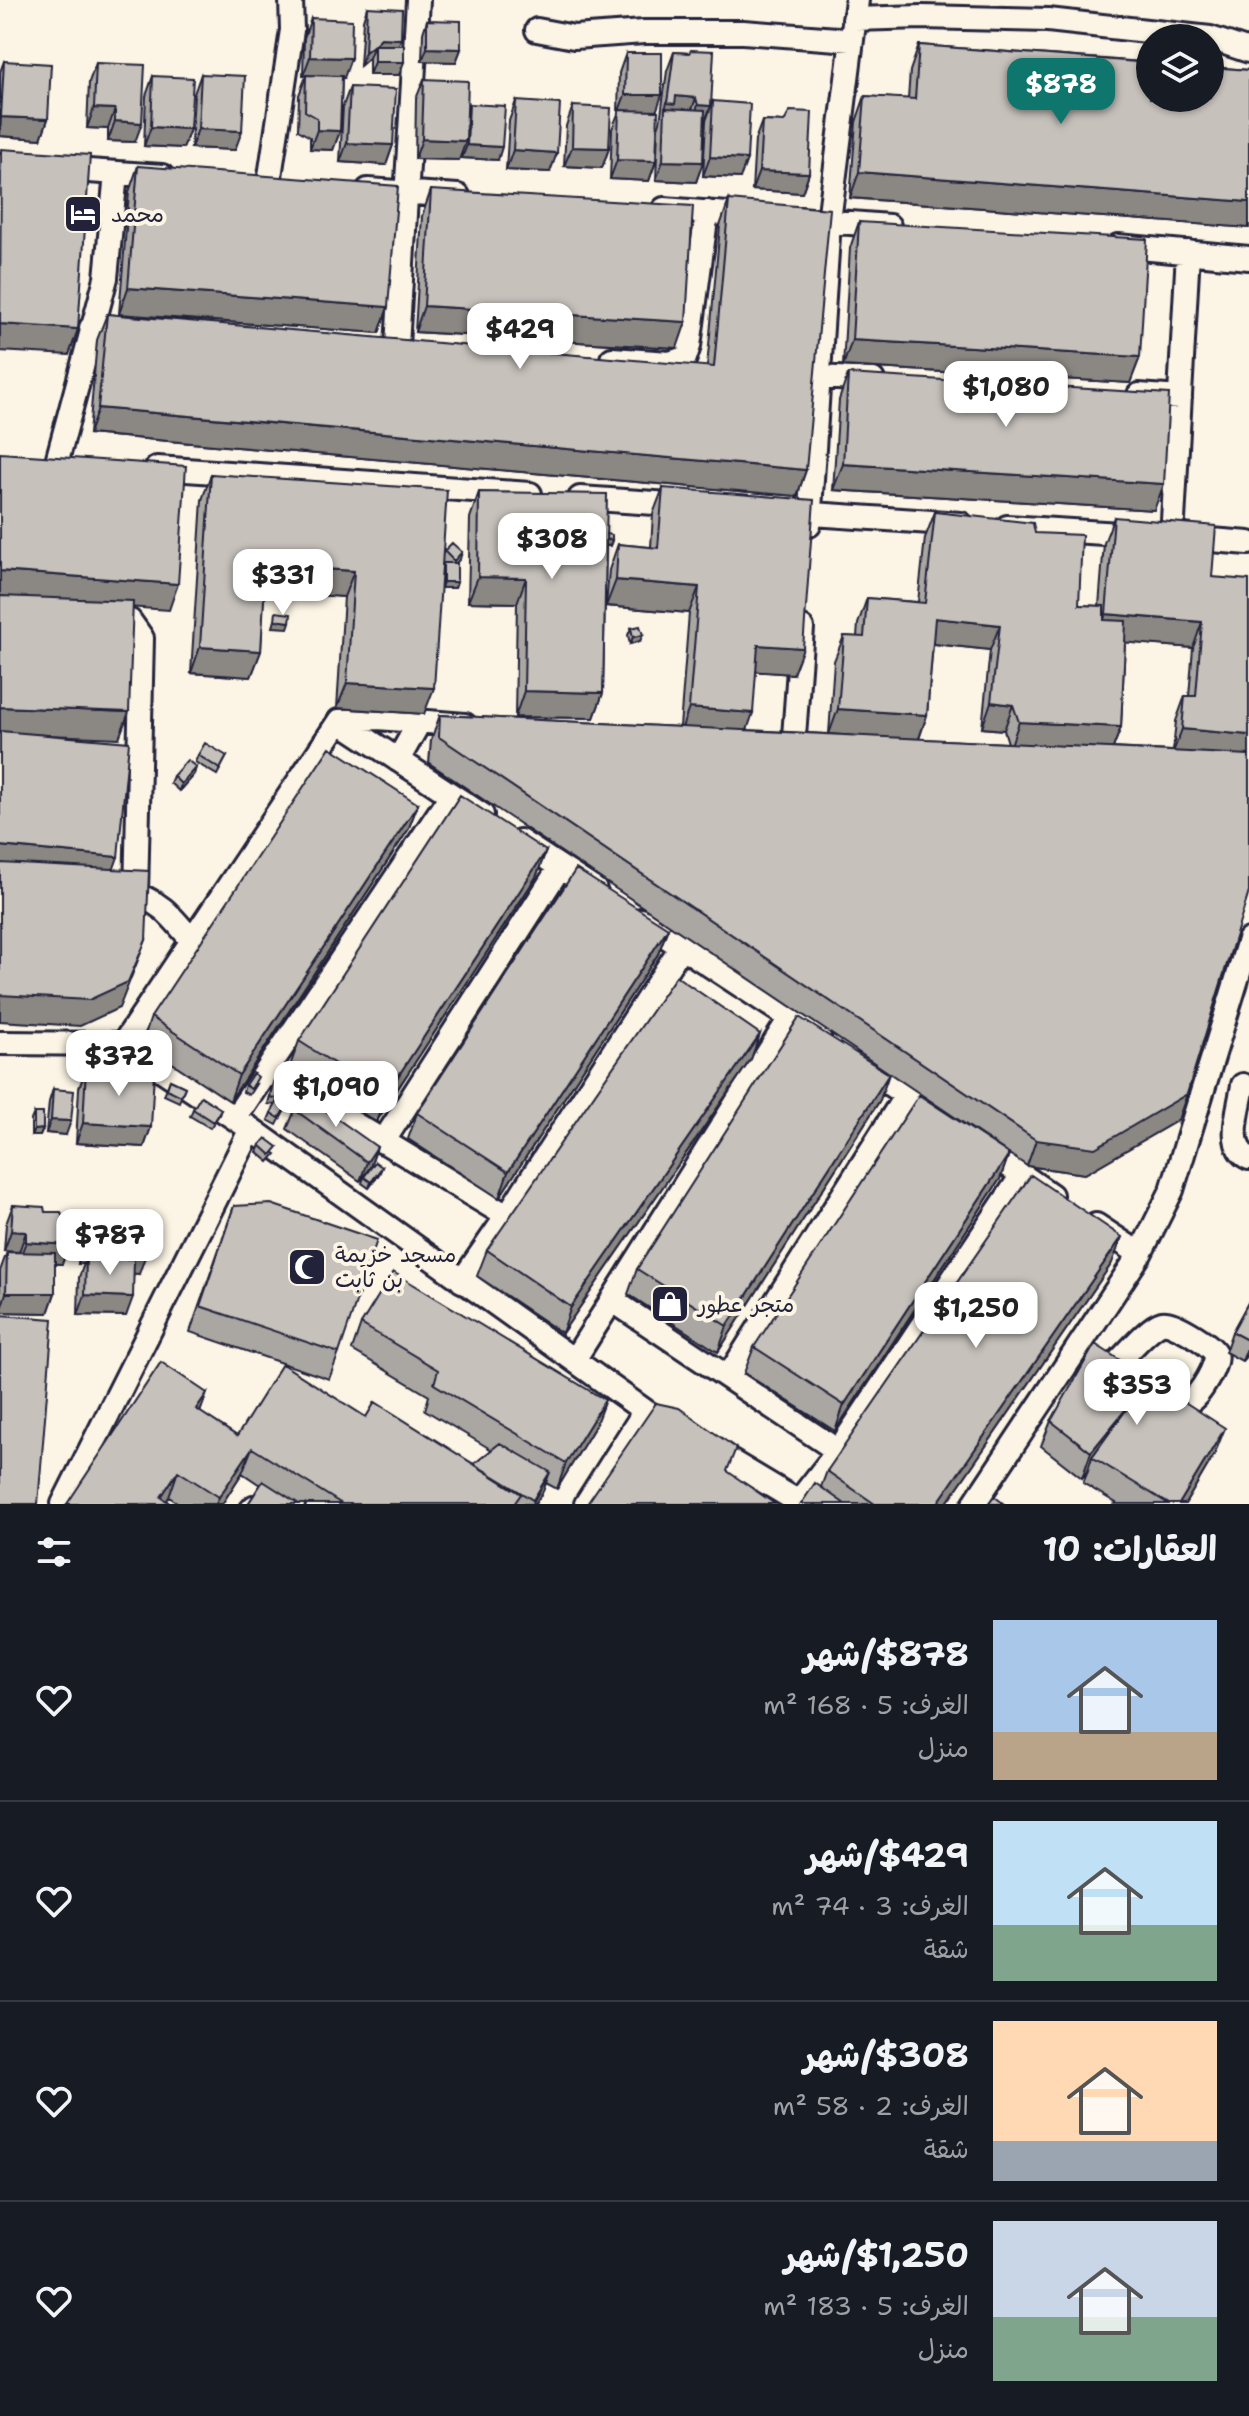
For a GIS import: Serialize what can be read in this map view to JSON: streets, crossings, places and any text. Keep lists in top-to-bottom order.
{
  "places": {
    "hotel": ["محمد"],
    "mosque": ["مسجد خزيمة بن ثابت"],
    "shop": ["متجر عطور"]
  },
  "page": {
    "price": [
      "$878",
      "$429",
      "$1,080",
      "$308",
      "$331",
      "$372",
      "$1,090",
      "$787",
      "$1,250",
      "$353"
    ],
    "heading": "العقارات: 10",
    "list": [
      {
        "name": "$878/شهر",
        "note": "الغرف: 5 · 168 m² · منزل"
      },
      {
        "name": "$429/شهر",
        "note": "الغرف: 3 · 74 m² · شقة"
      },
      {
        "name": "$308/شهر",
        "note": "الغرف: 2 · 58 m² · شقة"
      },
      {
        "name": "$1,250/شهر",
        "note": "الغرف: 5 · 183 m² · منزل"
      }
    ]
  }
}
